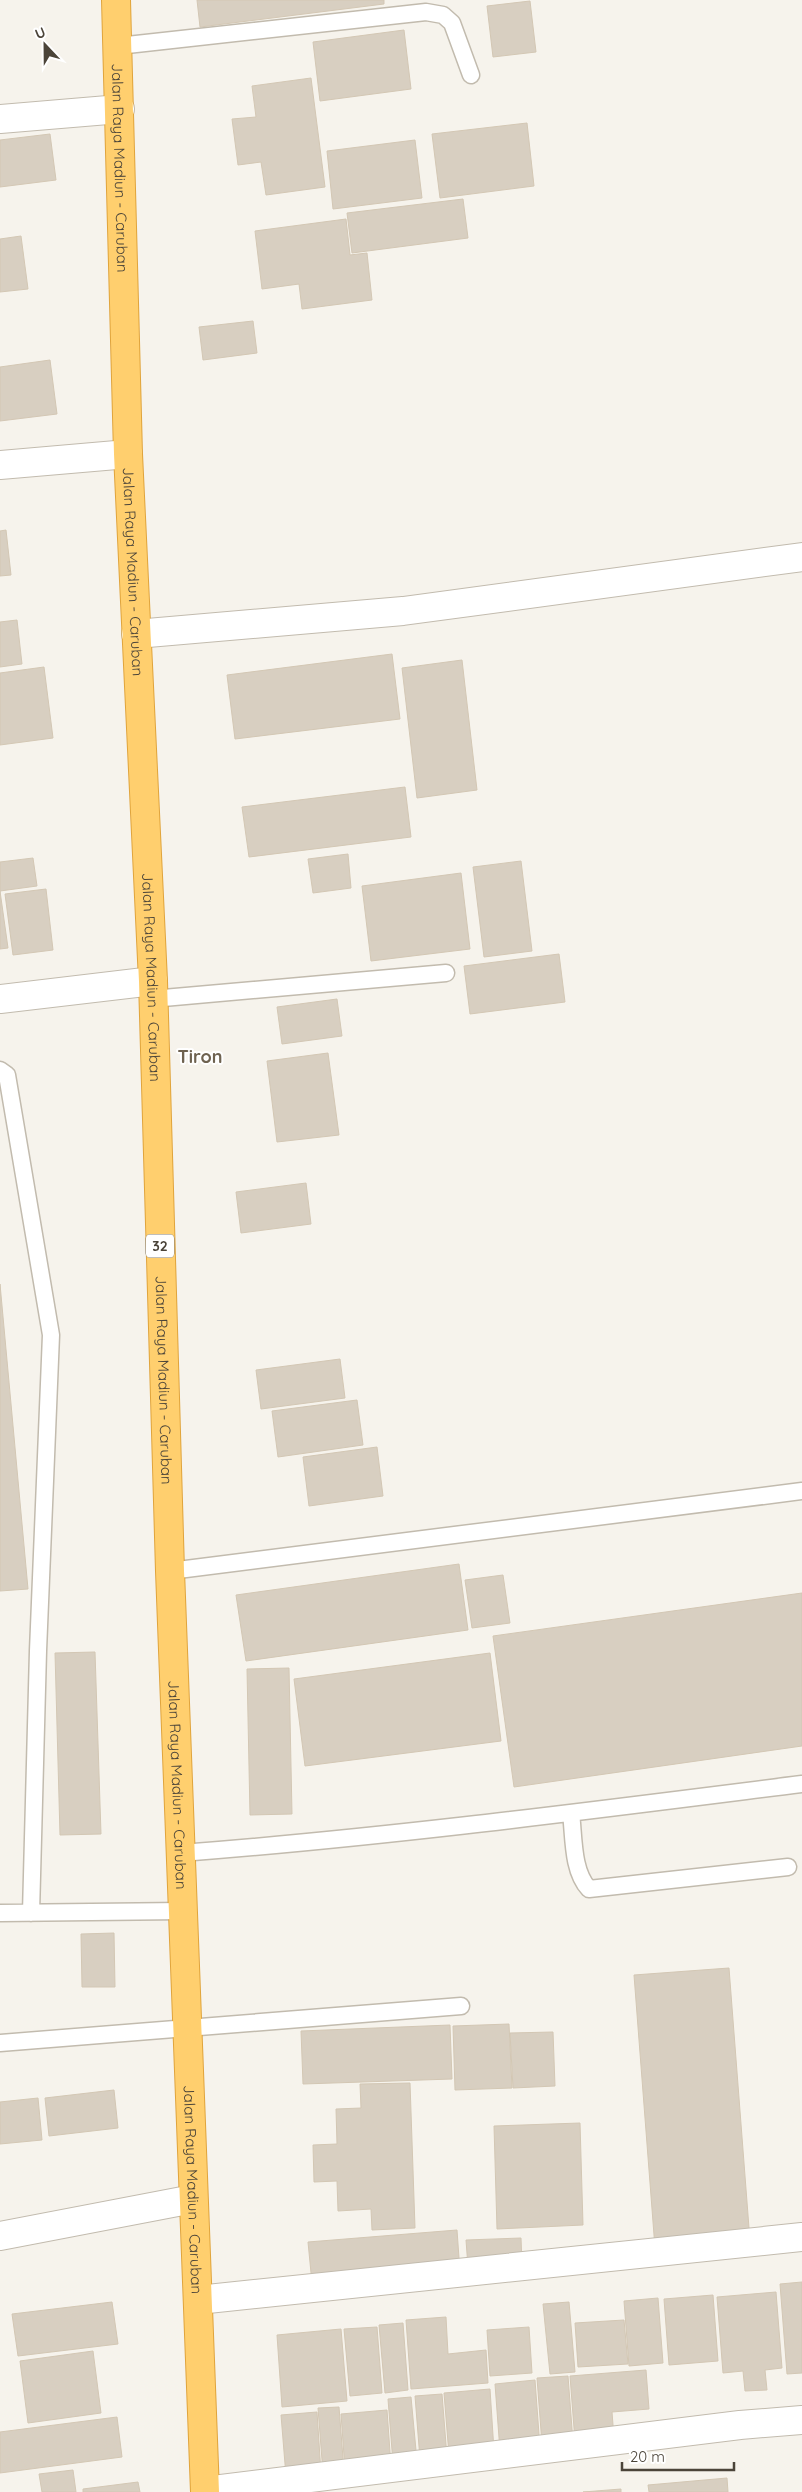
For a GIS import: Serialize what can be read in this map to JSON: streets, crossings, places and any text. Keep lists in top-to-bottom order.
{
  "streets": {
    "highway": ["Jalan Raya Madiun - Caruban", "32"]
  },
  "districts": ["Tiron"],
  "scale_bar": "20 m",
  "north": "top"
}
